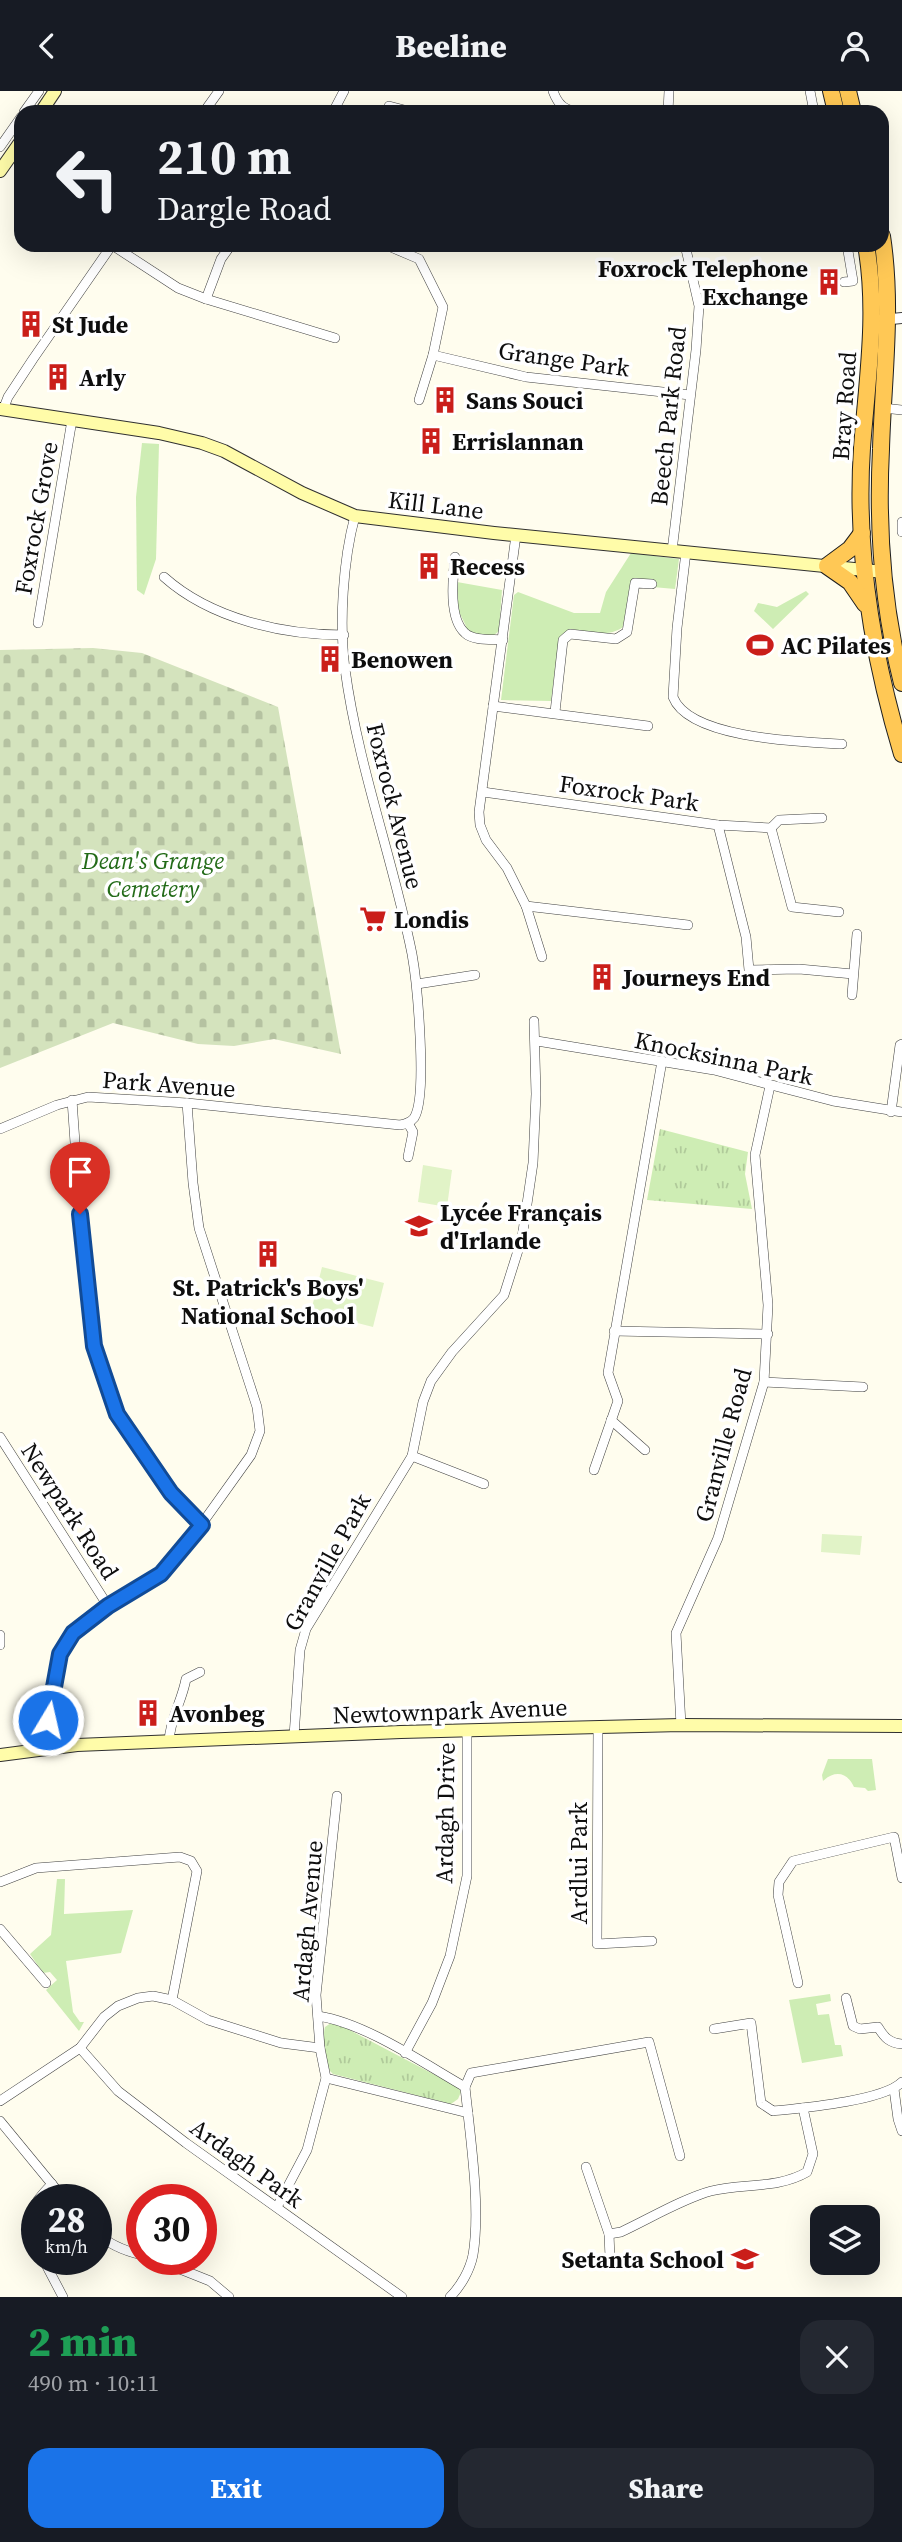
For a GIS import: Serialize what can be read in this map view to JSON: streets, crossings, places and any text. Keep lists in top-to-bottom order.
{
  "streets": {
    "highway": ["Bray Road"],
    "main road": ["Kill Lane", "Newtownpark Avenue"],
    "street": [
      "Grange Park",
      "Beech Park Road",
      "Foxrock Grove",
      "Foxrock Park",
      "Foxrock Avenue",
      "Knocksinna Park",
      "Park Avenue",
      "Granville Road",
      "Newpark Road",
      "Granville Park",
      "Ardagh Drive",
      "Ardlui Park",
      "Ardagh Avenue",
      "Ardagh Park"
    ]
  },
  "crossings": [
    ["Grange Park", "Beech Park Road"],
    ["Bray Road", "Kill Lane"],
    ["Beech Park Road", "Kill Lane"],
    ["Kill Lane", "Foxrock Grove"],
    ["Kill Lane", "Foxrock Avenue"],
    ["Foxrock Avenue", "Park Avenue"],
    ["Knocksinna Park", "Granville Road"],
    ["Knocksinna Park", "Granville Park"],
    ["Granville Road", "Newtownpark Avenue"],
    ["Granville Park", "Newtownpark Avenue"],
    ["Newtownpark Avenue", "Ardagh Drive"],
    ["Newtownpark Avenue", "Ardlui Park"],
    ["Ardagh Avenue", "Ardagh Park"]
  ],
  "parks": ["Dean's Grange Cemetery"],
  "places": {
    "building": [
      "Foxrock Telephone Exchange",
      "St Jude",
      "Arly",
      "Sans Souci",
      "Errislannan",
      "Recess",
      "Benowen",
      "Journeys End",
      "St. Patrick's Boys' National School",
      "Avonbeg"
    ],
    "sports": ["AC Pilates"],
    "supermarket": ["Londis"],
    "school or university": ["Lycée Français d'Irlande", "Setanta School"]
  },
  "page": {
    "header": "Beeline",
    "turn": ["210 m", "Dargle Road"],
    "speed": "28 km/h",
    "limit": "30",
    "heading": ["2 min", "490 m · 10:11"],
    "buttons": ["Exit", "Share"]
  }
}
